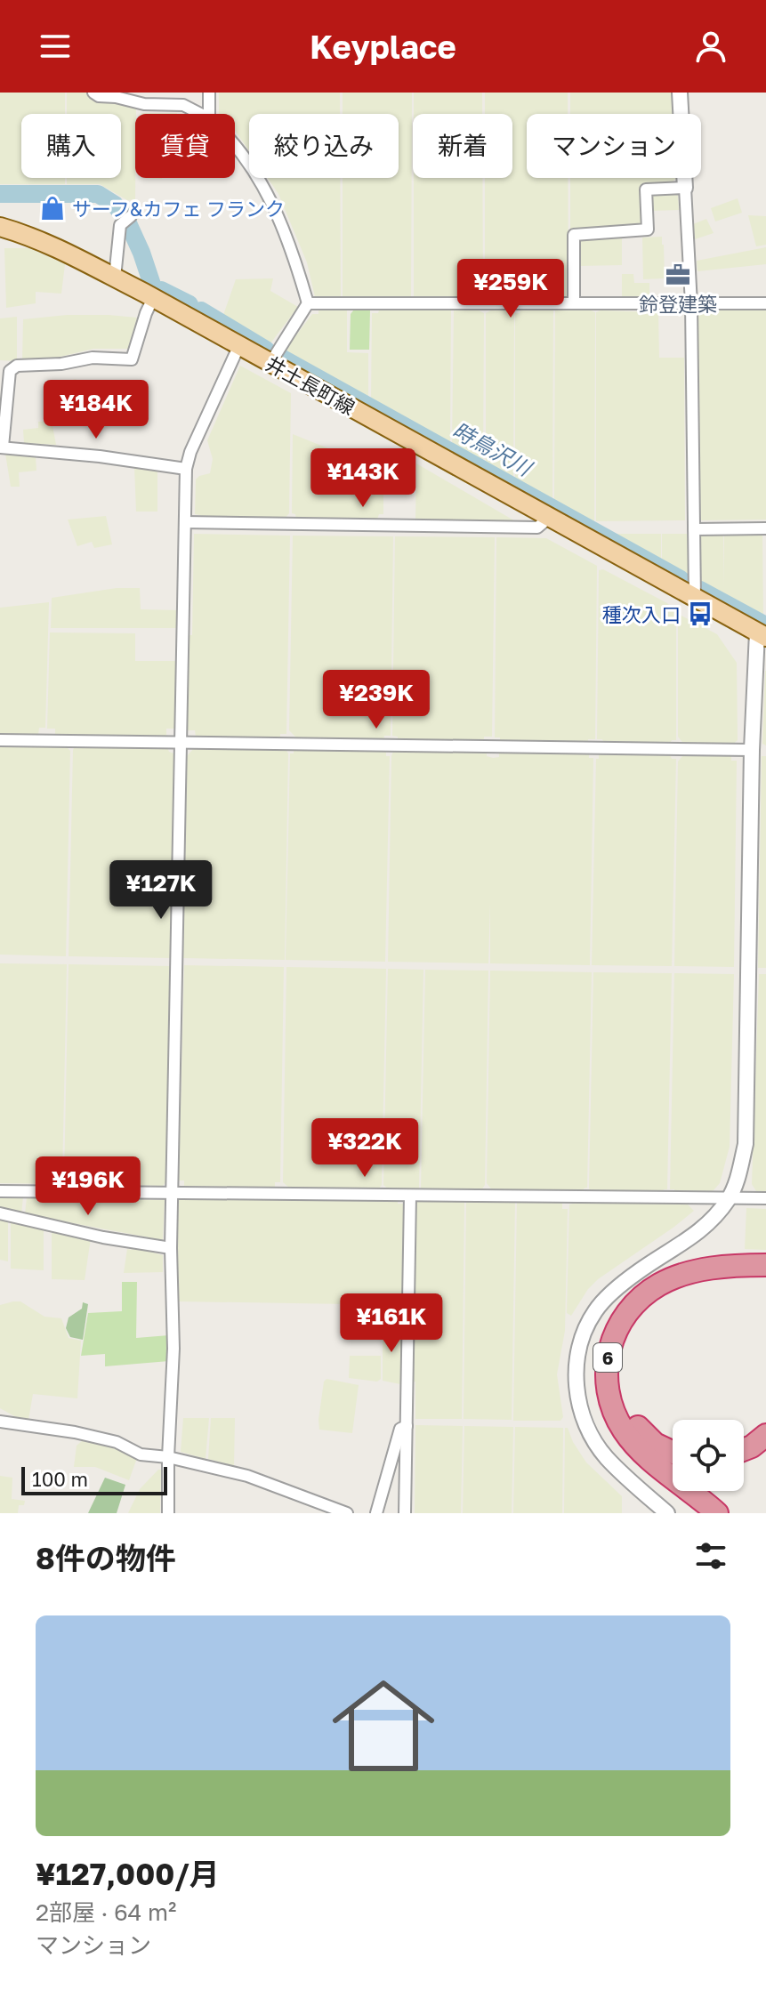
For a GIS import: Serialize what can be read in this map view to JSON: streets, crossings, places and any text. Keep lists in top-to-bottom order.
{
  "streets": {
    "highway": ["6"],
    "main road": ["井土長町線"]
  },
  "water": ["時鳥沢川"],
  "places": {
    "shop": ["サーフ&カフェ フランク"],
    "office": ["鈴登建築"],
    "bus stop": ["種次入口"]
  },
  "scale_bar": "100 m",
  "page": {
    "header": "Keyplace",
    "chip": [
      "購入",
      "賃貸",
      "絞り込み",
      "新着",
      "マンション"
    ],
    "price": [
      "¥259K",
      "¥184K",
      "¥143K",
      "¥239K",
      "¥127K",
      "¥322K",
      "¥196K",
      "¥161K"
    ],
    "scale": "100 m",
    "heading": "8件の物件",
    "list": [
      {
        "name": "¥127,000/月",
        "note": "2部屋 · 64 m² · マンション"
      }
    ]
  }
}
